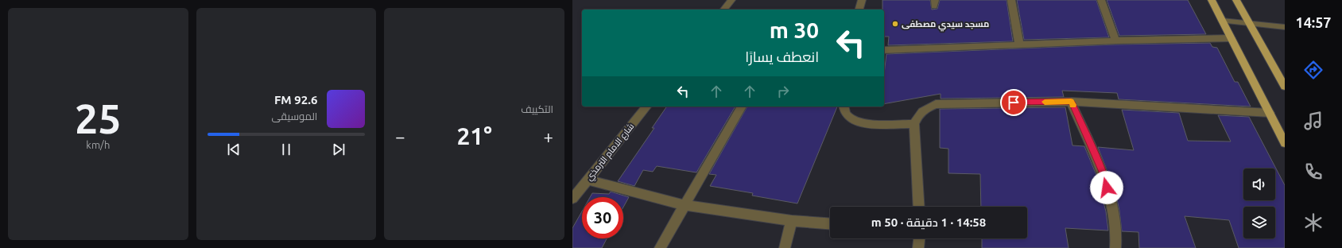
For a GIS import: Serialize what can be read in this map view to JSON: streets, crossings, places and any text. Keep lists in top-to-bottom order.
{
  "streets": {
    "street": ["شارع الامام الترمذي"]
  },
  "places": ["مسجد سيدي مصطفى"],
  "page": {
    "tabs": "14:57",
    "tile": [
      "التكييف",
      ["25", "km/h"]
    ],
    "turn": ["30 m", "انعطف يسارًا"],
    "song": ["92.6 FM", "الموسيقى"],
    "heat": ["−", "21°", "+"],
    "limit": "30",
    "trip": "14:58 · 1 دقيقة · 50 m"
  }
}
